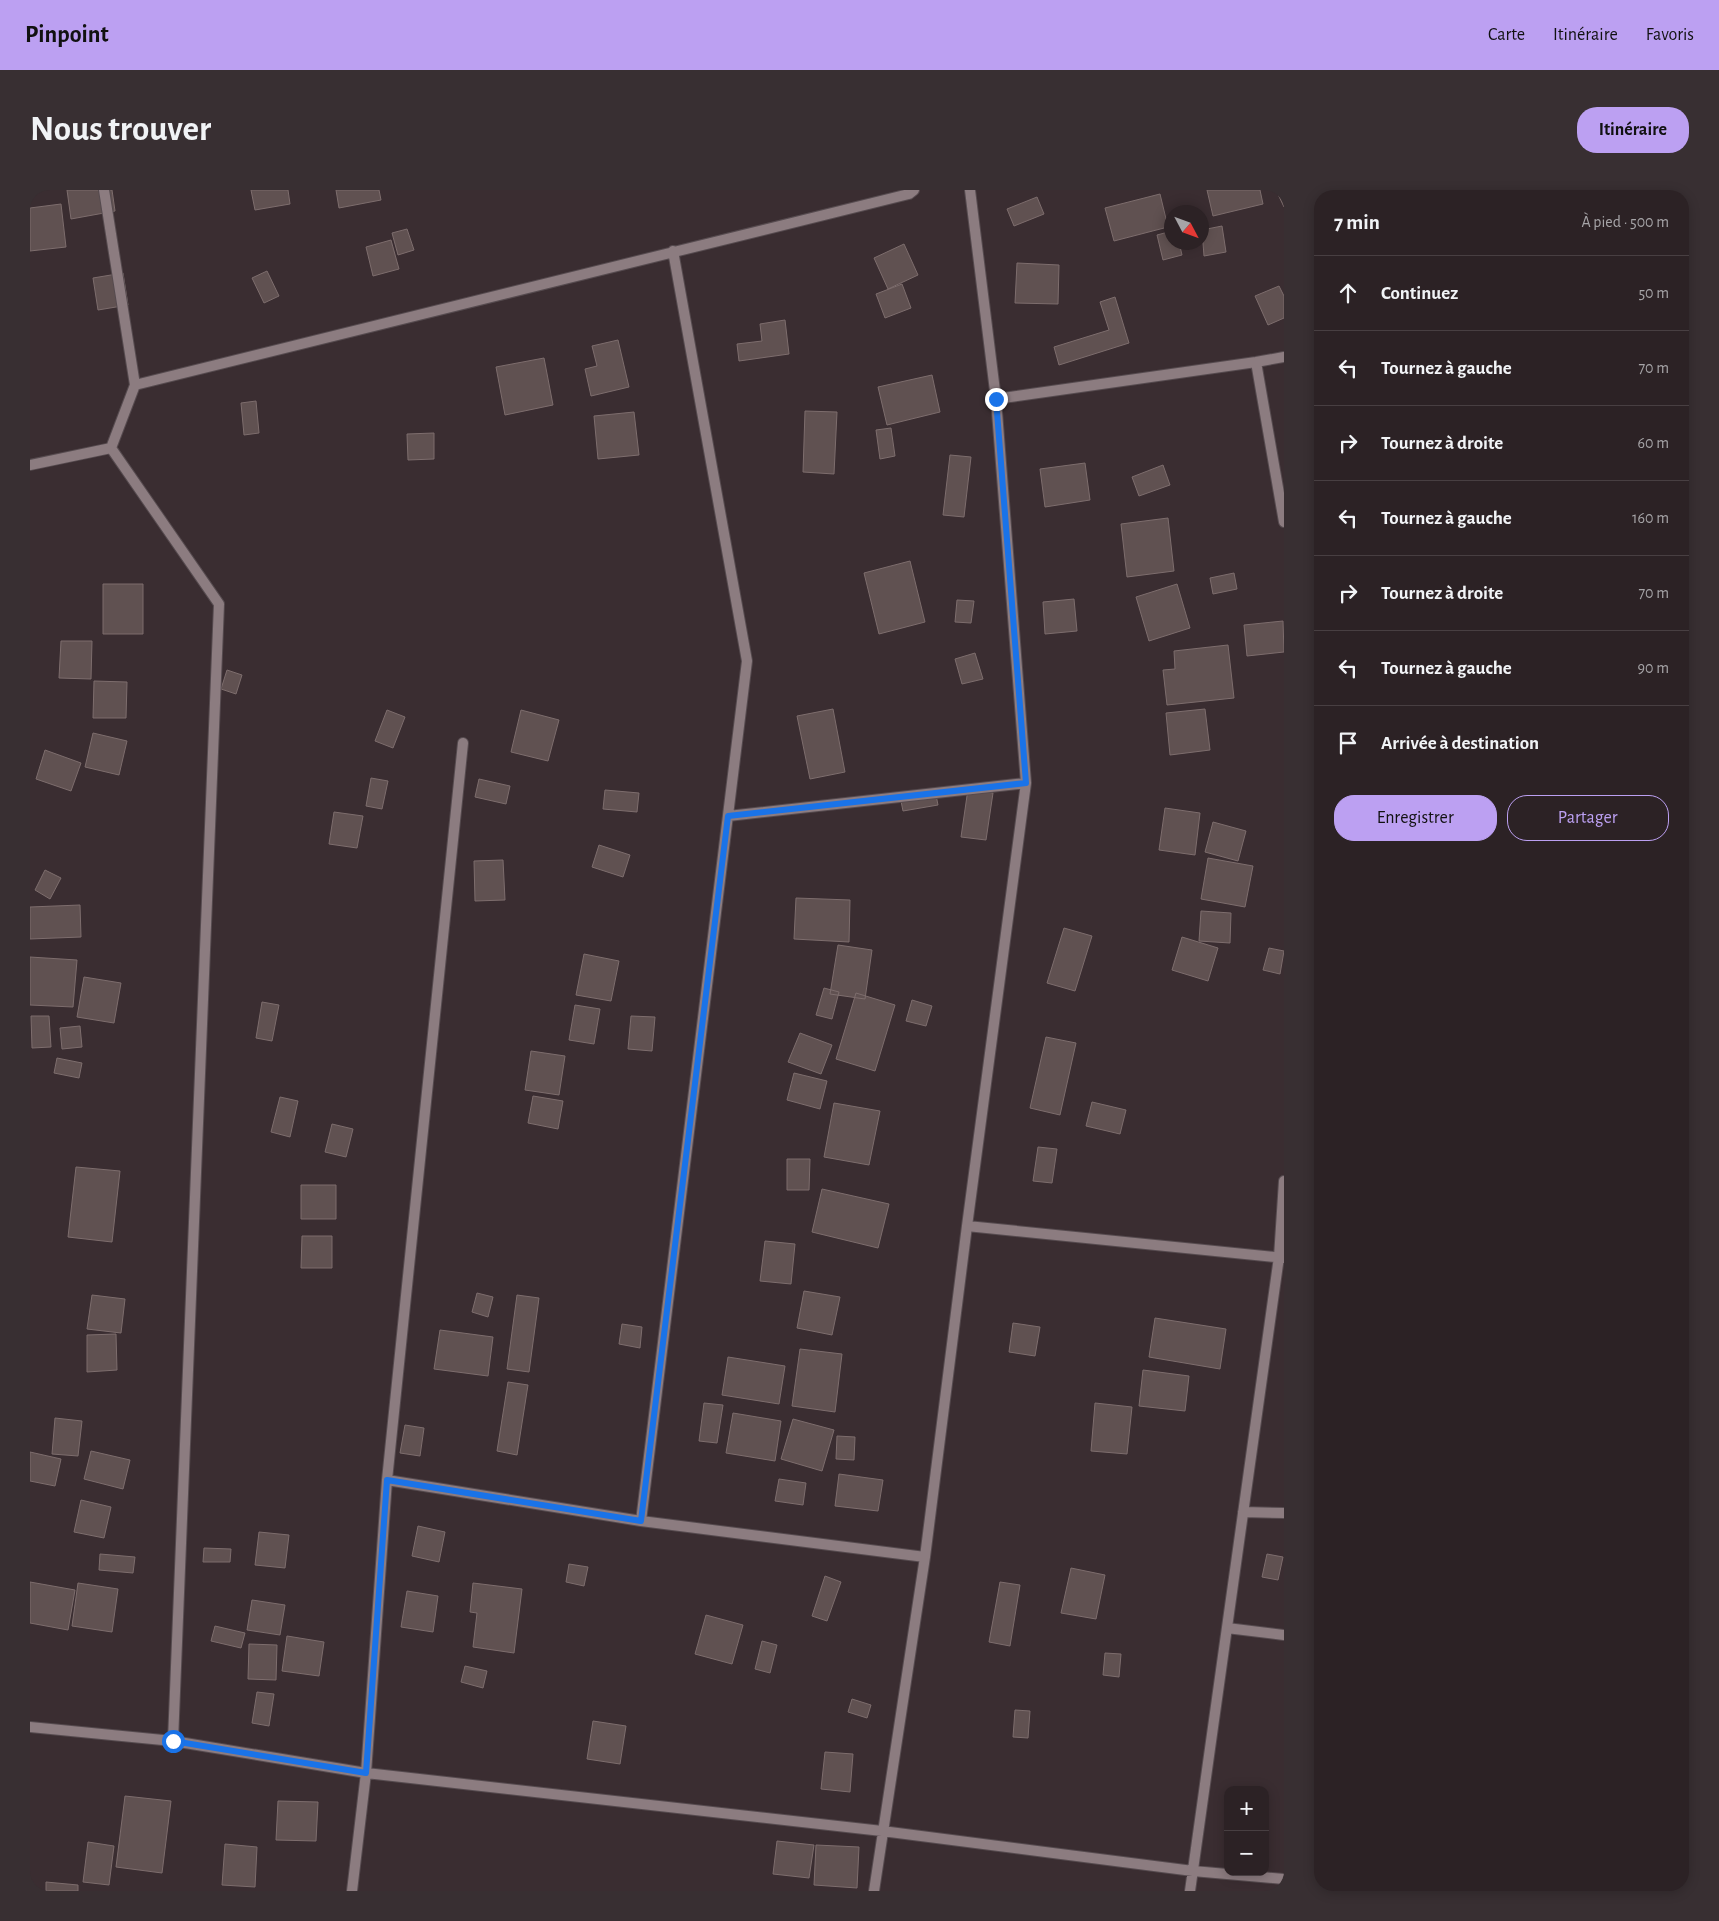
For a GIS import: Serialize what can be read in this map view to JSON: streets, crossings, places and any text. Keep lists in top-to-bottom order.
{
  "north": "bottom right",
  "page": {
    "header": "Pinpoint",
    "nav": ["Carte", "Itinéraire", "Favoris"],
    "buttons": [
      "Itinéraire",
      ["Enregistrer", "Partager"]
    ],
    "title": "Nous trouver",
    "heading": ["7 min", "À pied · 500 m"],
    "list": [
      ["Continuez", "50 m"],
      ["Tournez à gauche", "70 m"],
      ["Tournez à droite", "60 m"],
      ["Tournez à gauche", "160 m"],
      ["Tournez à droite", "70 m"],
      ["Tournez à gauche", "90 m"],
      "Arrivée à destination"
    ],
    "map_buttons": ["+", "−"]
  }
}
